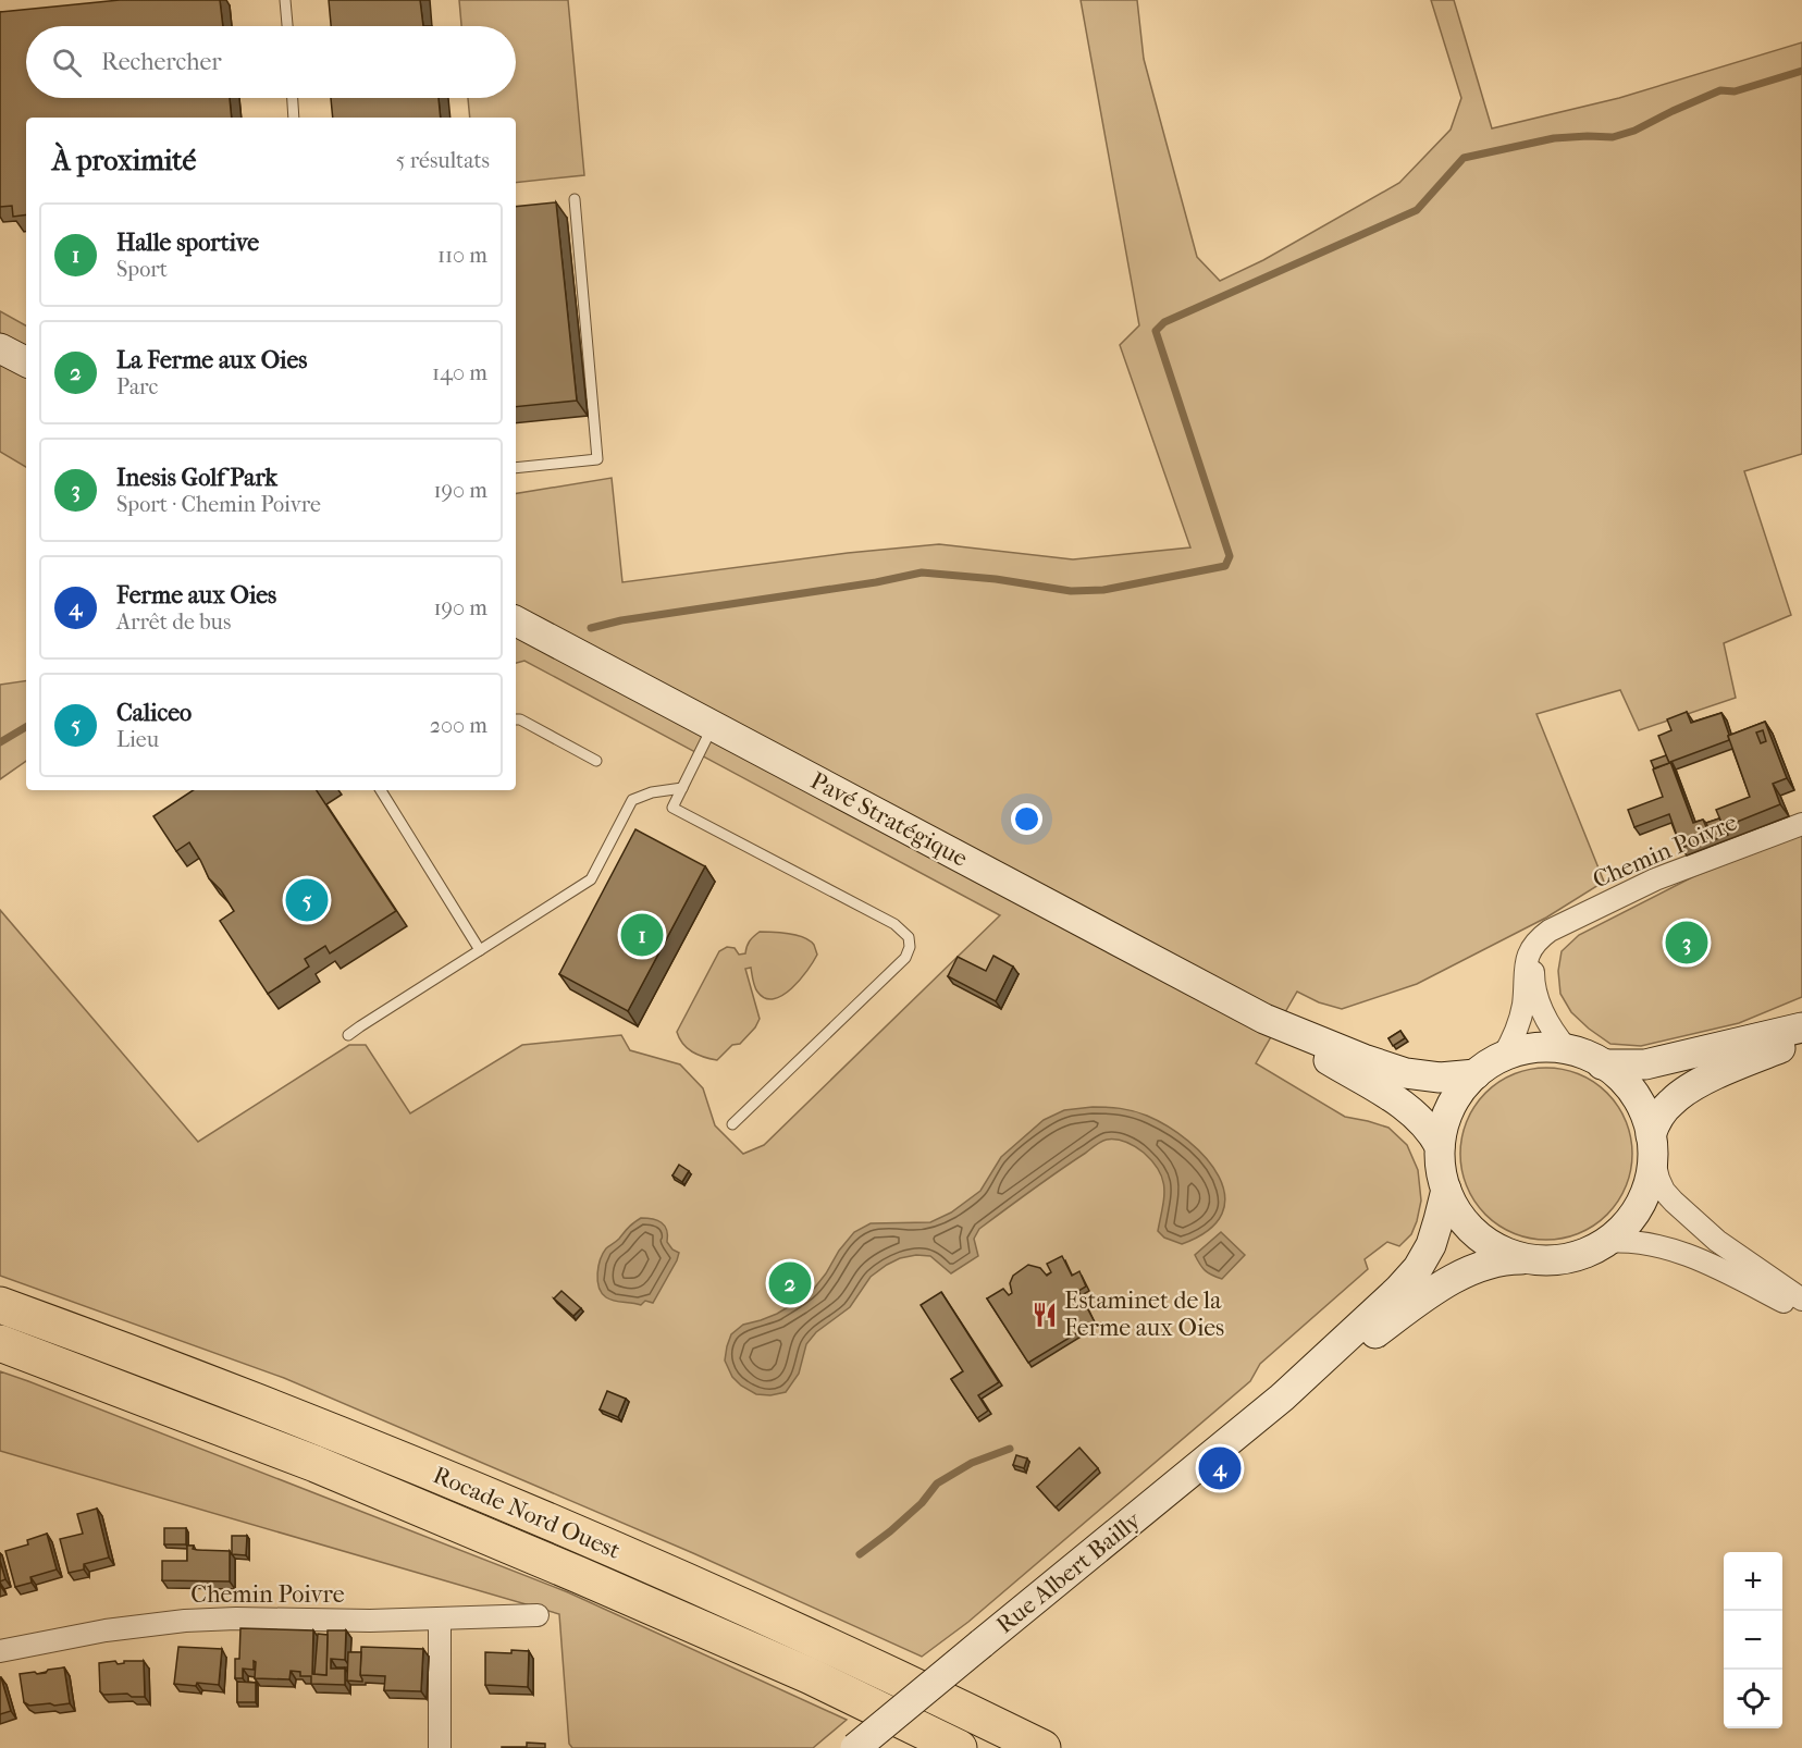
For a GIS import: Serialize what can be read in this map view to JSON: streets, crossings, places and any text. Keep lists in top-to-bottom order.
{
  "streets": {
    "highway": ["Rocade Nord Ouest"],
    "main road": ["Pavé Stratégique", "Rue Albert Bailly"],
    "street": ["Chemin Poivre"]
  },
  "crossings": [
    ["Pavé Stratégique", "Chemin Poivre"],
    ["Pavé Stratégique", "Rue Albert Bailly"],
    ["Chemin Poivre", "Rue Albert Bailly"]
  ],
  "places": {
    "restaurant": ["Estaminet de la Ferme aux Oies"]
  },
  "page": {
    "search": "Rechercher",
    "heading": ["À proximité", "5 résultats"],
    "list": [
      {
        "mark": "1",
        "name": "Halle sportive",
        "note": "Sport",
        "value": "110 m"
      },
      {
        "mark": "2",
        "name": "La Ferme aux Oies",
        "note": "Parc",
        "value": "140 m"
      },
      {
        "mark": "3",
        "name": "Inesis Golf Park",
        "note": "Sport · Chemin Poivre",
        "value": "190 m"
      },
      {
        "mark": "4",
        "name": "Ferme aux Oies",
        "note": "Arrêt de bus",
        "value": "190 m"
      },
      {
        "mark": "5",
        "name": "Caliceo",
        "note": "Lieu",
        "value": "200 m"
      }
    ],
    "pins": [
      "5",
      "1",
      "3",
      "2",
      "4"
    ],
    "map_buttons": ["+", "−"]
  }
}
